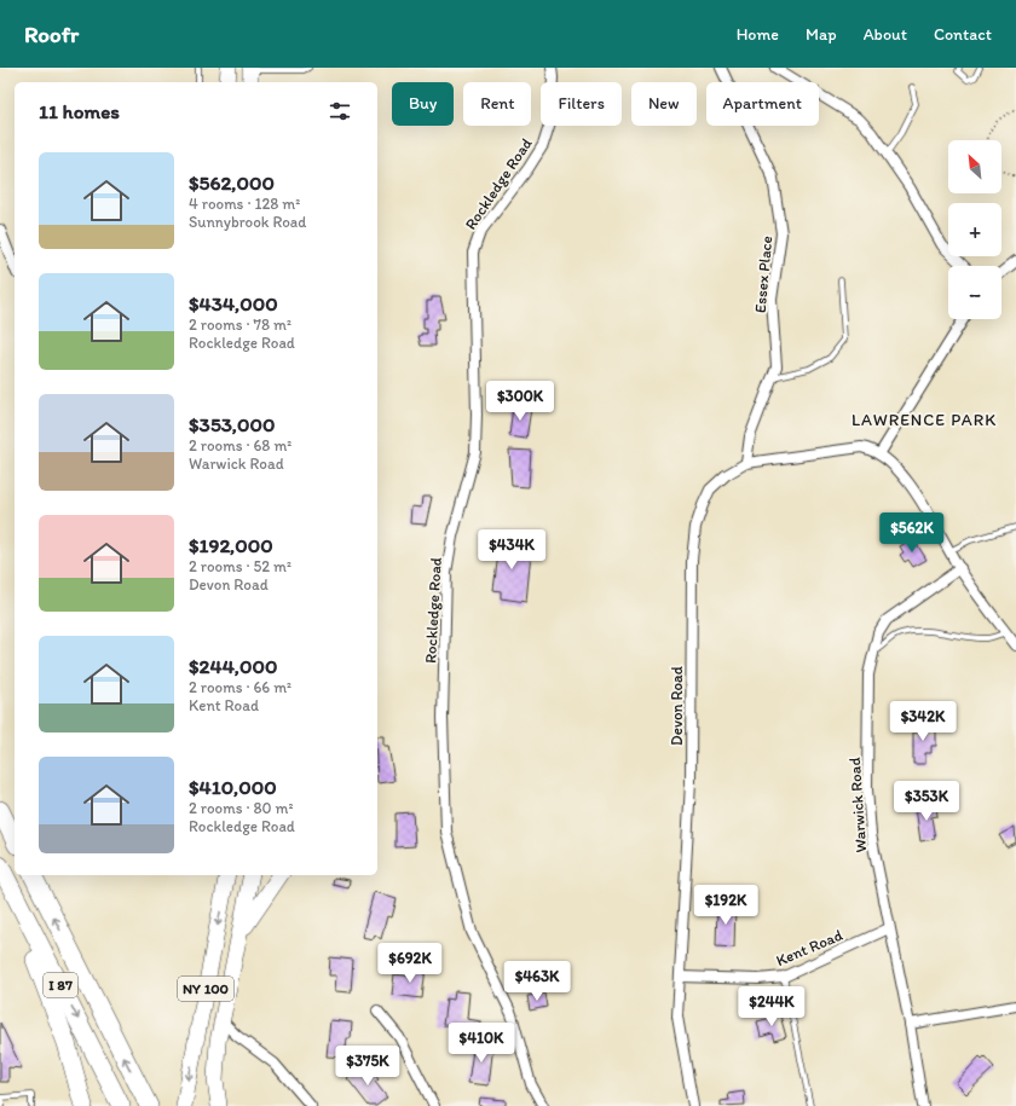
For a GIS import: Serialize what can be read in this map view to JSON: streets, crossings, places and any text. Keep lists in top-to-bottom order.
{
  "streets": {
    "highway": ["I 87"],
    "main road": ["NY 100"],
    "street": [
      "Rockledge Road",
      "Essex Place",
      "Devon Road",
      "Warwick Road",
      "Kent Road"
    ]
  },
  "crossings": [
    ["Essex Place", "Devon Road"],
    ["Devon Road", "Kent Road"],
    ["Warwick Road", "Kent Road"]
  ],
  "districts": ["LAWRENCE PARK"],
  "north": "top left",
  "page": {
    "header": "Roofr",
    "nav": [
      "Home",
      "Map",
      "About",
      "Contact"
    ],
    "chip": [
      "Buy",
      "Rent",
      "Filters",
      "New",
      "Apartment"
    ],
    "heading": "11 homes",
    "map_buttons": ["+", "−"],
    "list": [
      {
        "name": "$562,000",
        "note": "4 rooms · 128 m² · Sunnybrook Road"
      },
      {
        "name": "$434,000",
        "note": "2 rooms · 78 m² · Rockledge Road"
      },
      {
        "name": "$353,000",
        "note": "2 rooms · 68 m² · Warwick Road"
      },
      {
        "name": "$192,000",
        "note": "2 rooms · 52 m² · Devon Road"
      },
      {
        "name": "$244,000",
        "note": "2 rooms · 66 m² · Kent Road"
      },
      {
        "name": "$410,000",
        "note": "2 rooms · 80 m² · Rockledge Road"
      }
    ],
    "price": [
      "$300K",
      "$562K",
      "$434K",
      "$342K",
      "$353K",
      "$192K",
      "$692K",
      "$463K",
      "$244K",
      "$410K",
      "$375K"
    ]
  }
}
